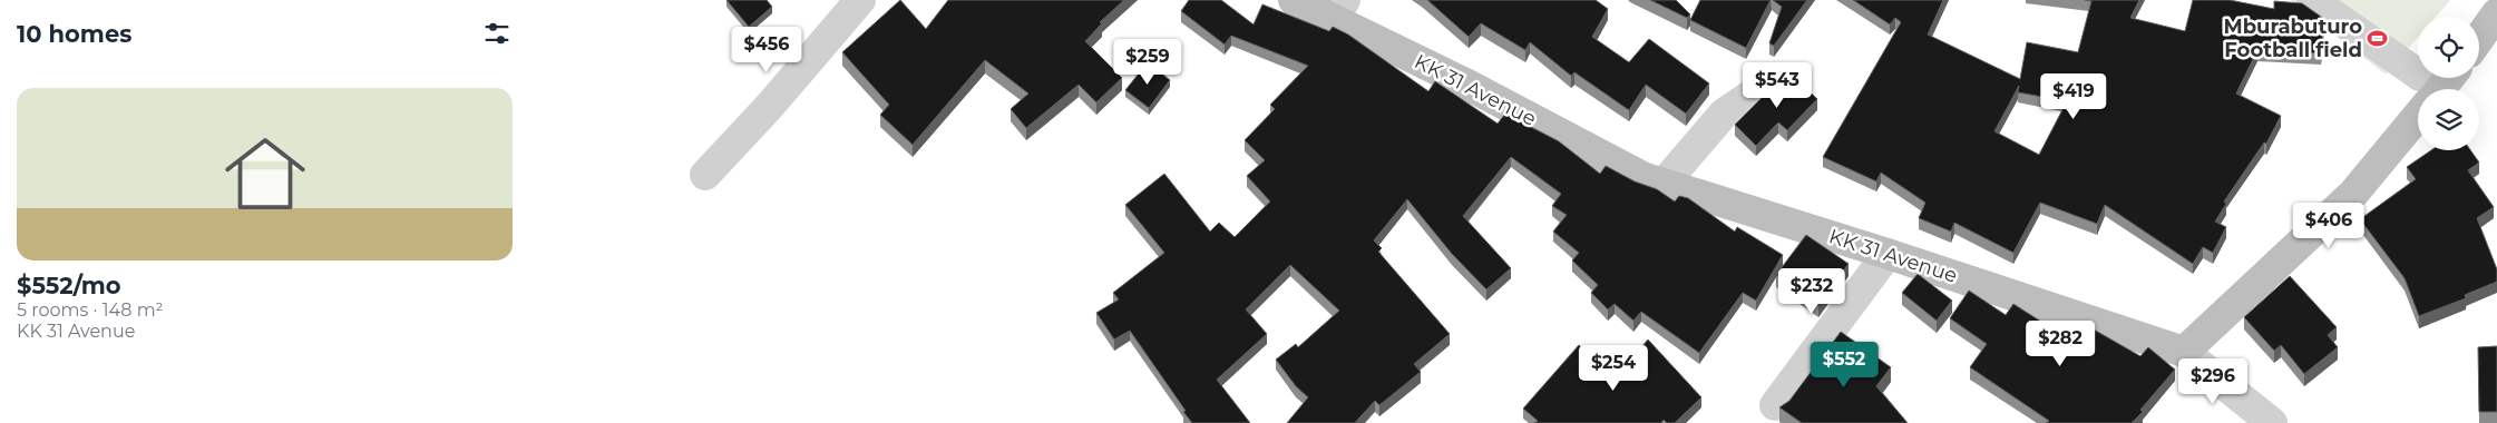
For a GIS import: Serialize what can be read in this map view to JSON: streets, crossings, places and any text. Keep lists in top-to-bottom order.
{
  "streets": {
    "street": ["KK 31 Avenue"]
  },
  "places": {
    "sports": ["Mburabuturo Football field"]
  },
  "page": {
    "heading": "10 homes",
    "price": [
      "$456",
      "$259",
      "$543",
      "$419",
      "$406",
      "$232",
      "$282",
      "$552",
      "$254",
      "$296"
    ],
    "list": [
      {
        "name": "$552/mo",
        "note": "5 rooms · 148 m² · KK 31 Avenue"
      }
    ]
  }
}
